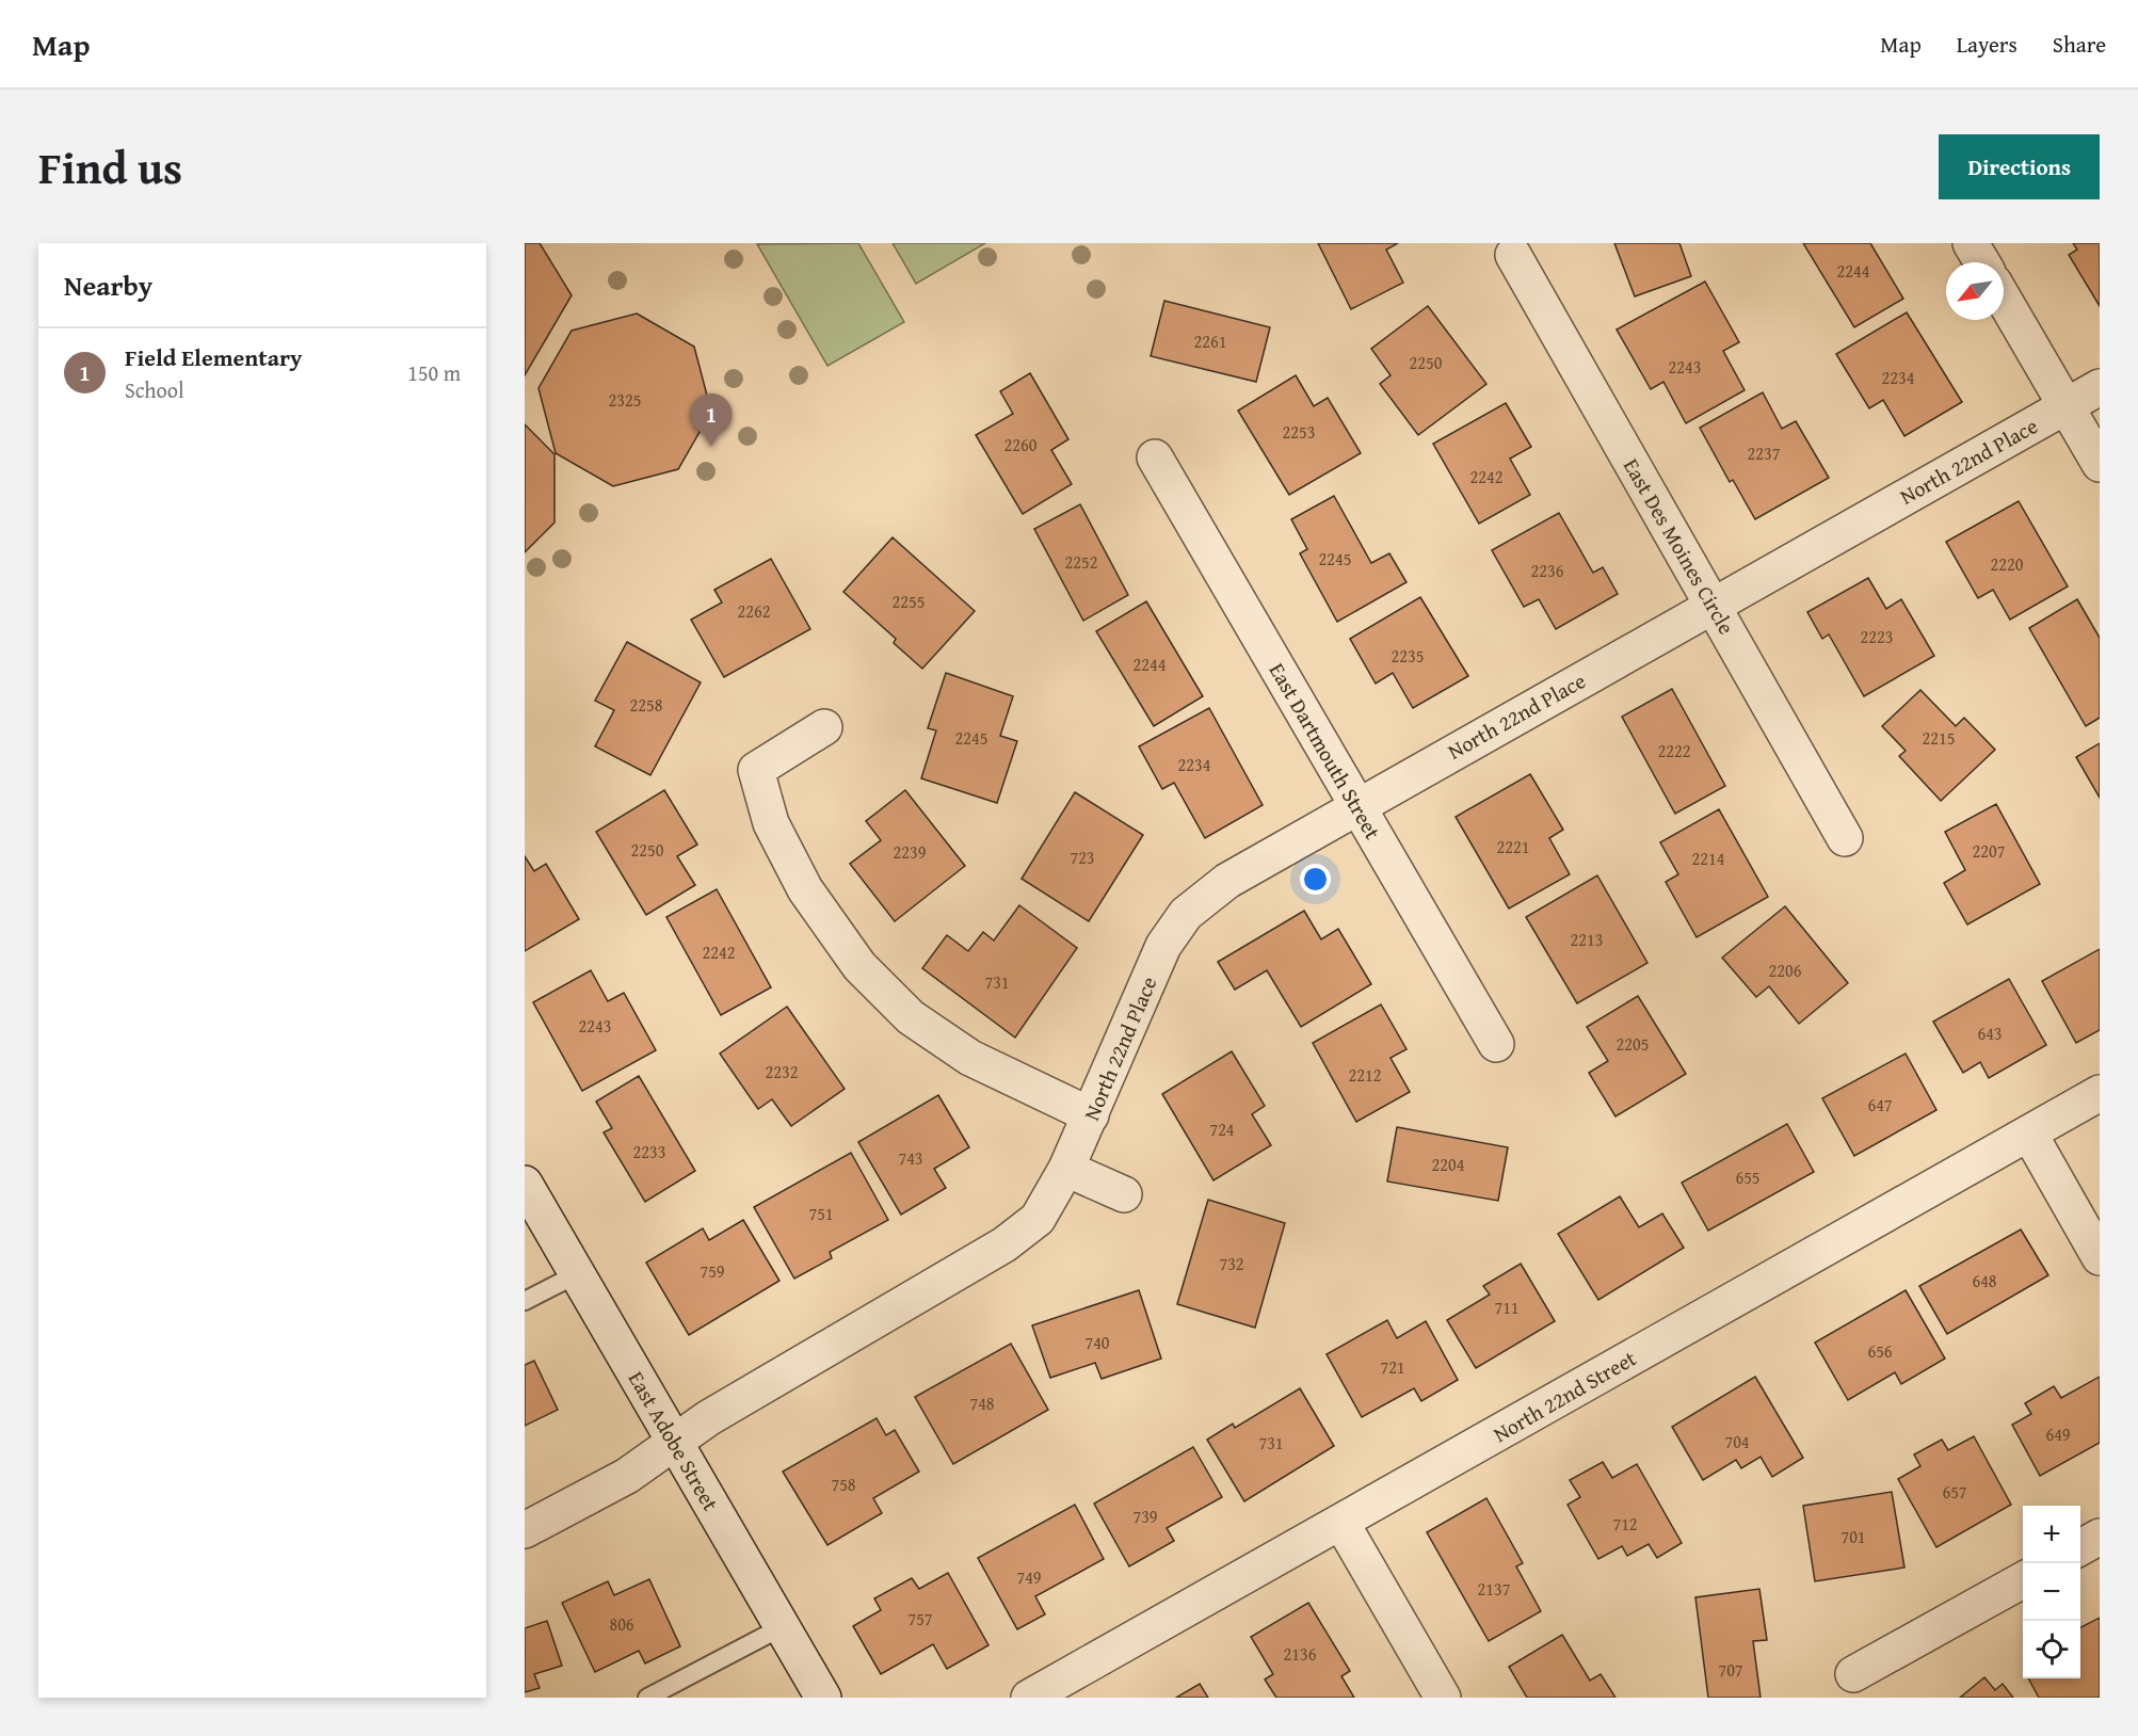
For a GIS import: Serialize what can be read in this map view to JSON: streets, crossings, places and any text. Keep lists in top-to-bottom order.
{
  "streets": {
    "street": [
      "North 22nd Place",
      "East Des Moines Circle",
      "East Dartmouth Street",
      "North 22nd Street",
      "East Adobe Street"
    ]
  },
  "crossings": [
    ["North 22nd Place", "East Des Moines Circle"],
    ["North 22nd Place", "East Dartmouth Street"],
    ["North 22nd Place", "East Adobe Street"]
  ],
  "house_numbers": [
    "2244",
    "2261",
    "2250",
    "2243",
    "2234",
    "2325",
    "2253",
    "2260",
    "2237",
    "2242",
    "2245",
    "2252",
    "2220",
    "2236",
    "2255",
    "2262",
    "2223",
    "2235",
    "2244",
    "2258",
    "2245",
    "2215",
    "2222",
    "2234",
    "2221",
    "2250",
    "2207",
    "2239",
    "723",
    "2214",
    "2213",
    "2242",
    "2206",
    "731",
    "2243",
    "643",
    "2205",
    "2232",
    "2212",
    "647",
    "724",
    "2233",
    "743",
    "2204",
    "655",
    "751",
    "732",
    "759",
    "648",
    "711",
    "740",
    "656",
    "721",
    "748",
    "649",
    "704",
    "731",
    "758",
    "657",
    "739",
    "712",
    "701",
    "749",
    "2137",
    "757",
    "806",
    "2136",
    "707"
  ],
  "north": "bottom left",
  "page": {
    "header": "Map",
    "nav": ["Map", "Layers", "Share"],
    "title": "Find us",
    "buttons": "Directions",
    "heading": "Nearby",
    "list": [
      {
        "mark": "1",
        "name": "Field Elementary",
        "note": "School",
        "value": "150 m"
      }
    ],
    "pins": "1",
    "map_buttons": ["+", "−"]
  }
}
